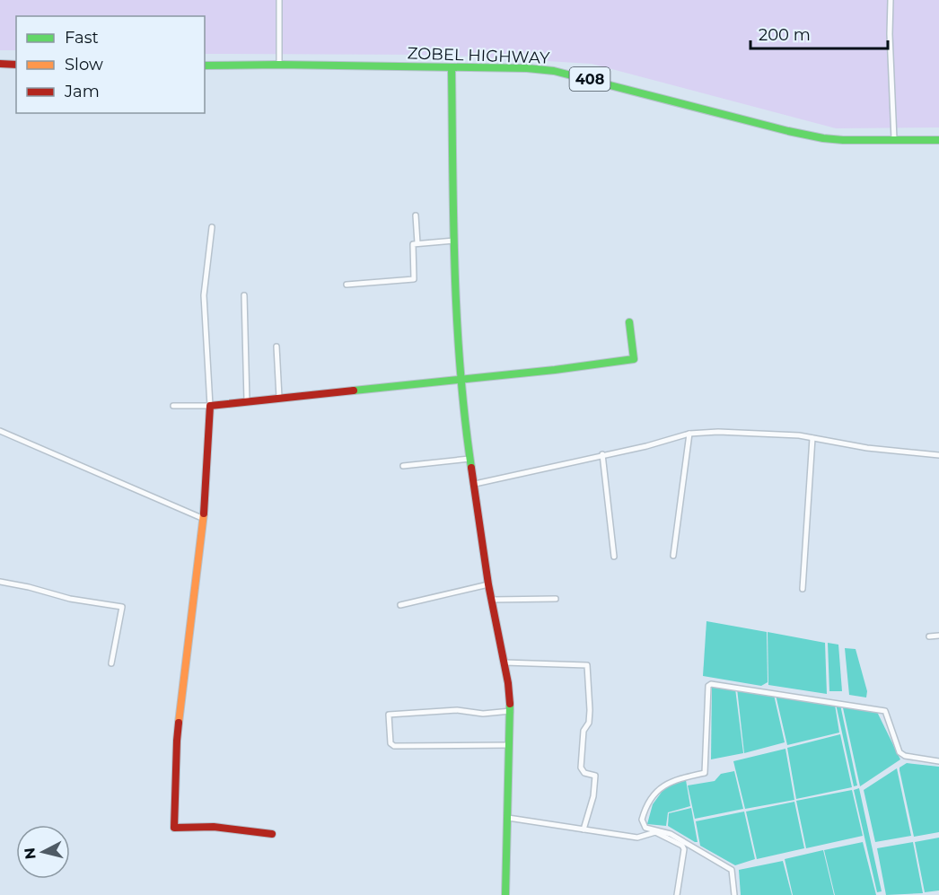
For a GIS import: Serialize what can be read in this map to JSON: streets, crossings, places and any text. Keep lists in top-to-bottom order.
{
  "streets": {
    "street": ["ZOBEL HIGHWAY", "408"]
  },
  "legend": ["Fast", "Slow", "Jam"],
  "scale_bar": "200 m",
  "north": "left"
}
